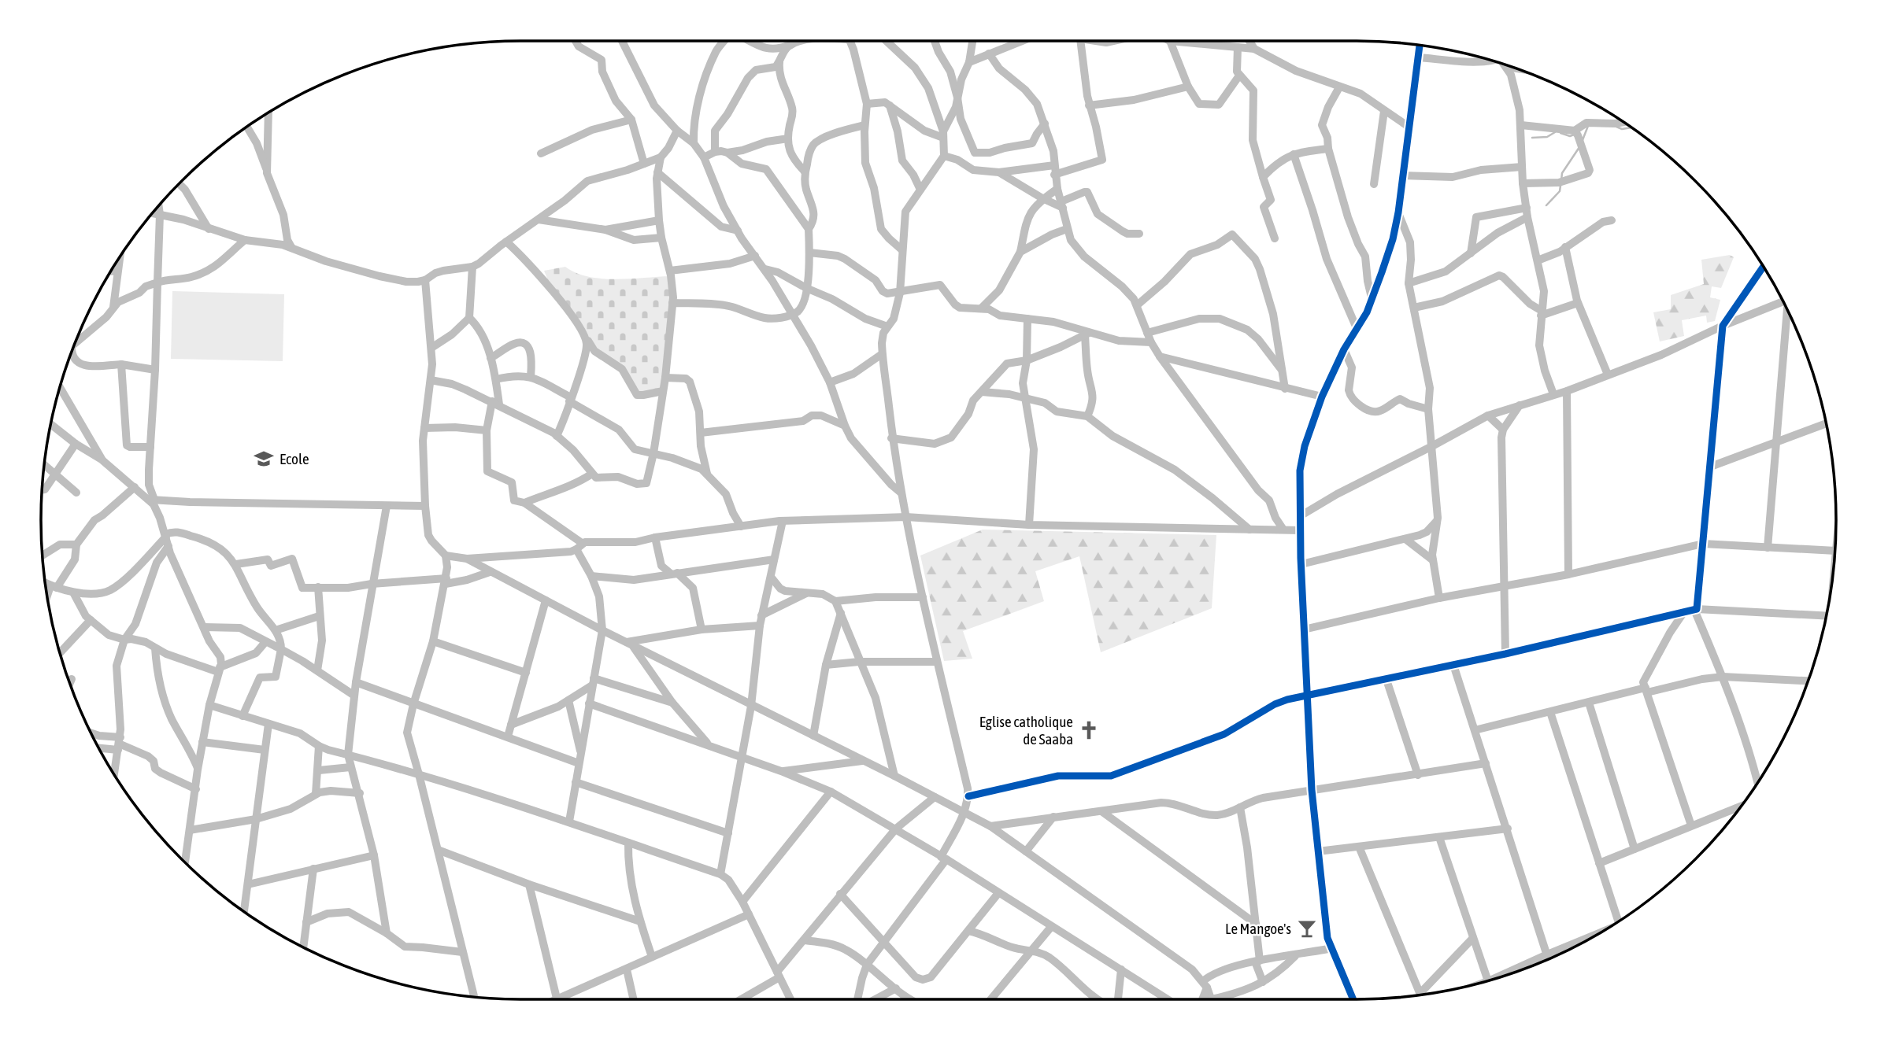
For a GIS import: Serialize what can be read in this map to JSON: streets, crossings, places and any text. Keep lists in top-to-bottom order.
{
  "places": {
    "school or university": ["Ecole"],
    "church": ["Eglise catholique de Saaba"],
    "bar": ["Le Mangoe's"]
  }
}
